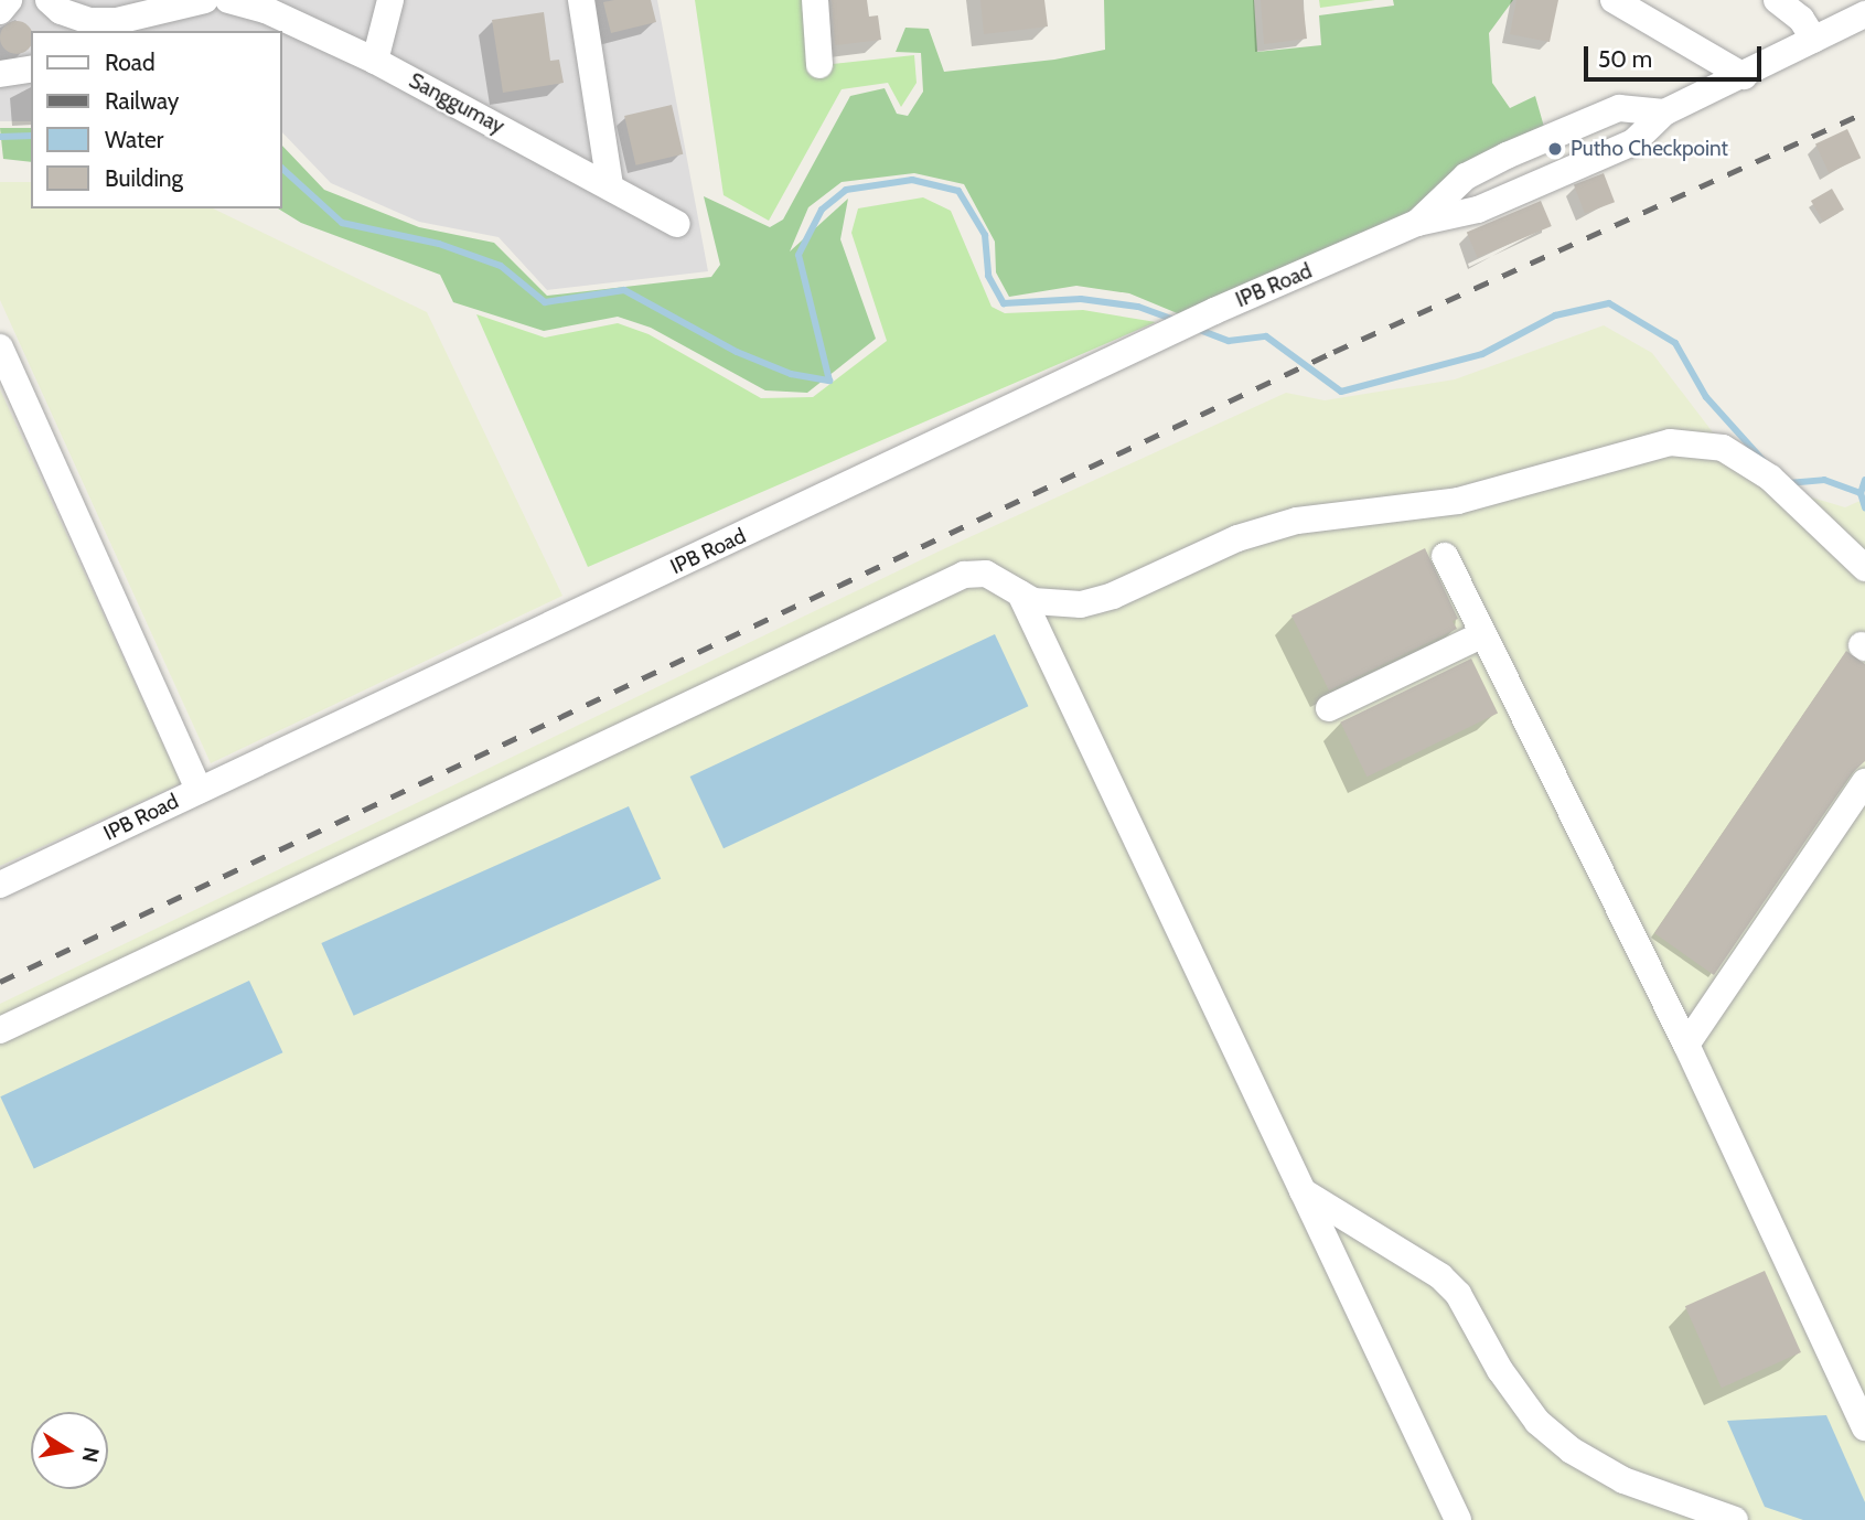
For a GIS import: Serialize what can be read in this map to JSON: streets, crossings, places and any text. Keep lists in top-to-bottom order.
{
  "streets": {
    "street": ["Sanggumay", "IPB Road"]
  },
  "places": ["Putho Checkpoint"],
  "legend": [
    "Road",
    "Railway",
    "Water",
    "Building"
  ],
  "scale_bar": "50 m",
  "north": "right"
}
